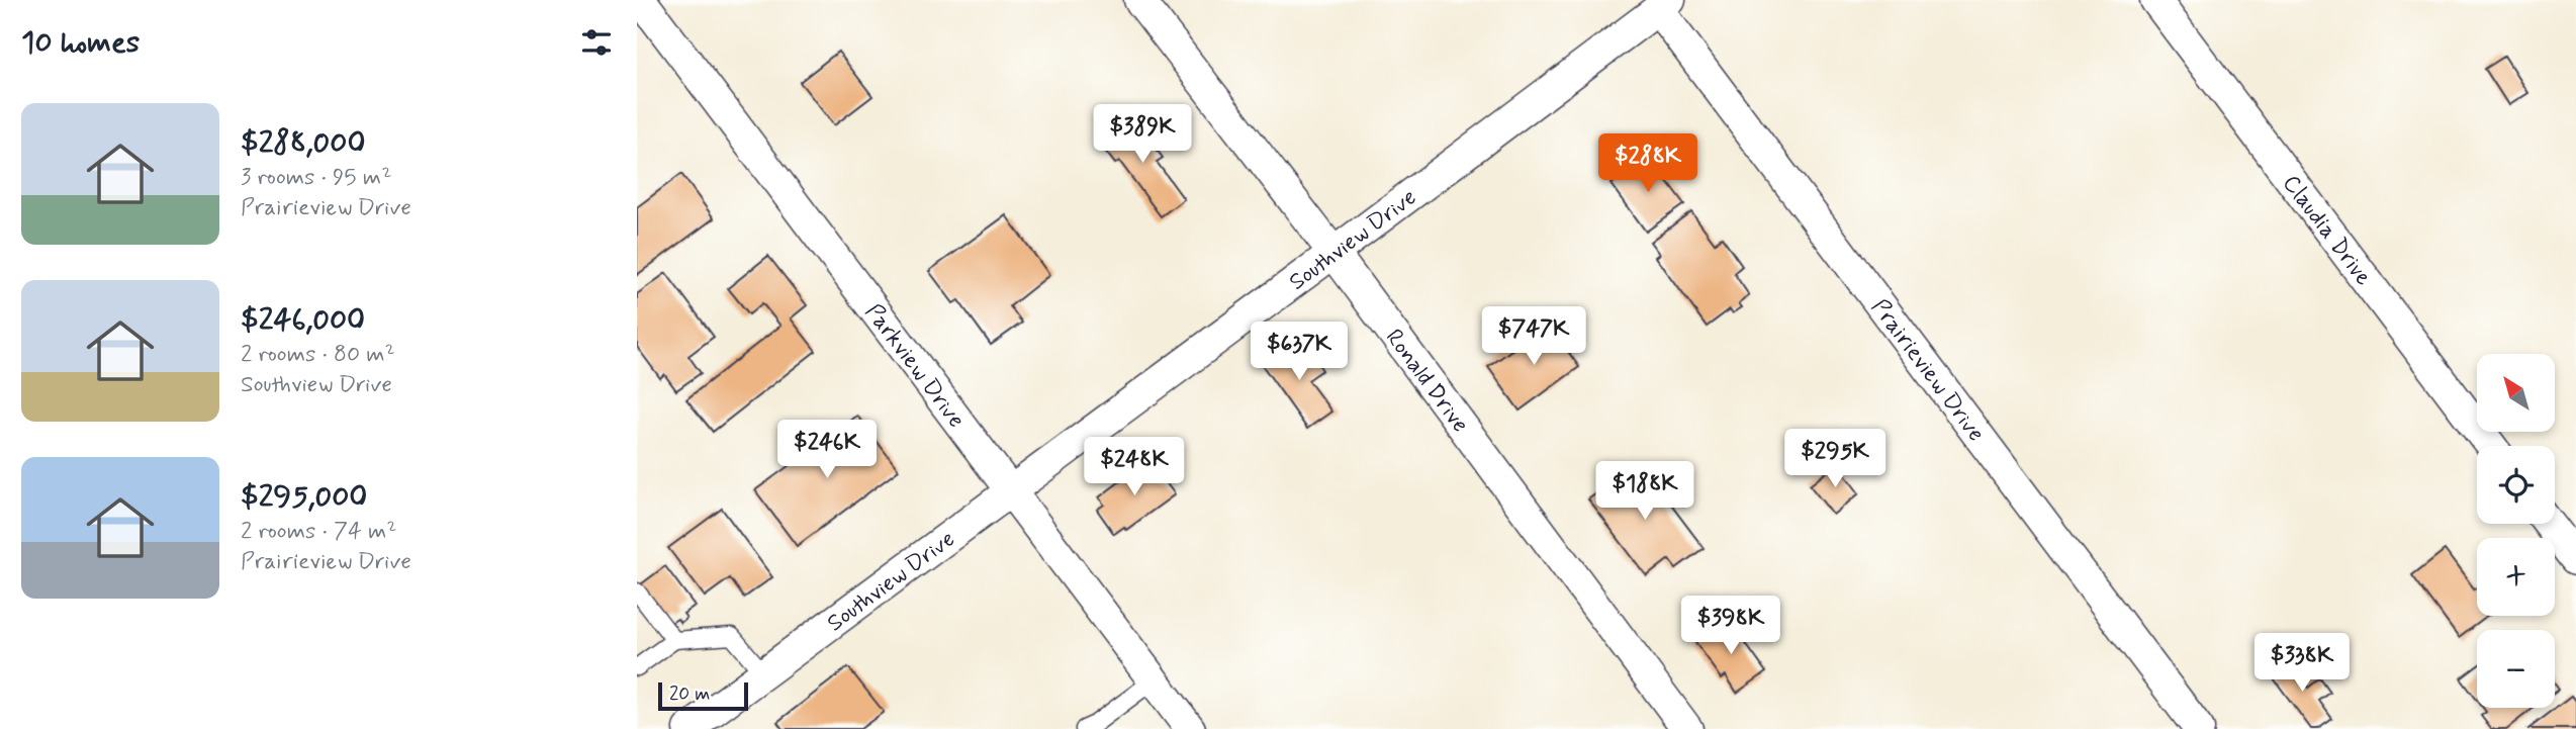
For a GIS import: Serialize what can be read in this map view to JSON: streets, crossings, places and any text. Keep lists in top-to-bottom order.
{
  "streets": {
    "street": [
      "Claudia Drive",
      "Southview Drive",
      "Parkview Drive",
      "Prairieview Drive",
      "Ronald Drive"
    ]
  },
  "crossings": [
    ["Southview Drive", "Parkview Drive"],
    ["Southview Drive", "Prairieview Drive"],
    ["Southview Drive", "Ronald Drive"]
  ],
  "scale_bar": "20 m",
  "north": "top left",
  "page": {
    "heading": "10 homes",
    "list": [
      {
        "name": "$288,000",
        "note": "3 rooms · 95 m² · Prairieview Drive"
      },
      {
        "name": "$246,000",
        "note": "2 rooms · 80 m² · Southview Drive"
      },
      {
        "name": "$295,000",
        "note": "2 rooms · 74 m² · Prairieview Drive"
      }
    ],
    "price": [
      "$389K",
      "$288K",
      "$747K",
      "$637K",
      "$246K",
      "$295K",
      "$248K",
      "$188K",
      "$398K",
      "$338K"
    ],
    "map_buttons": ["+", "−"],
    "scale": "20 m"
  }
}
